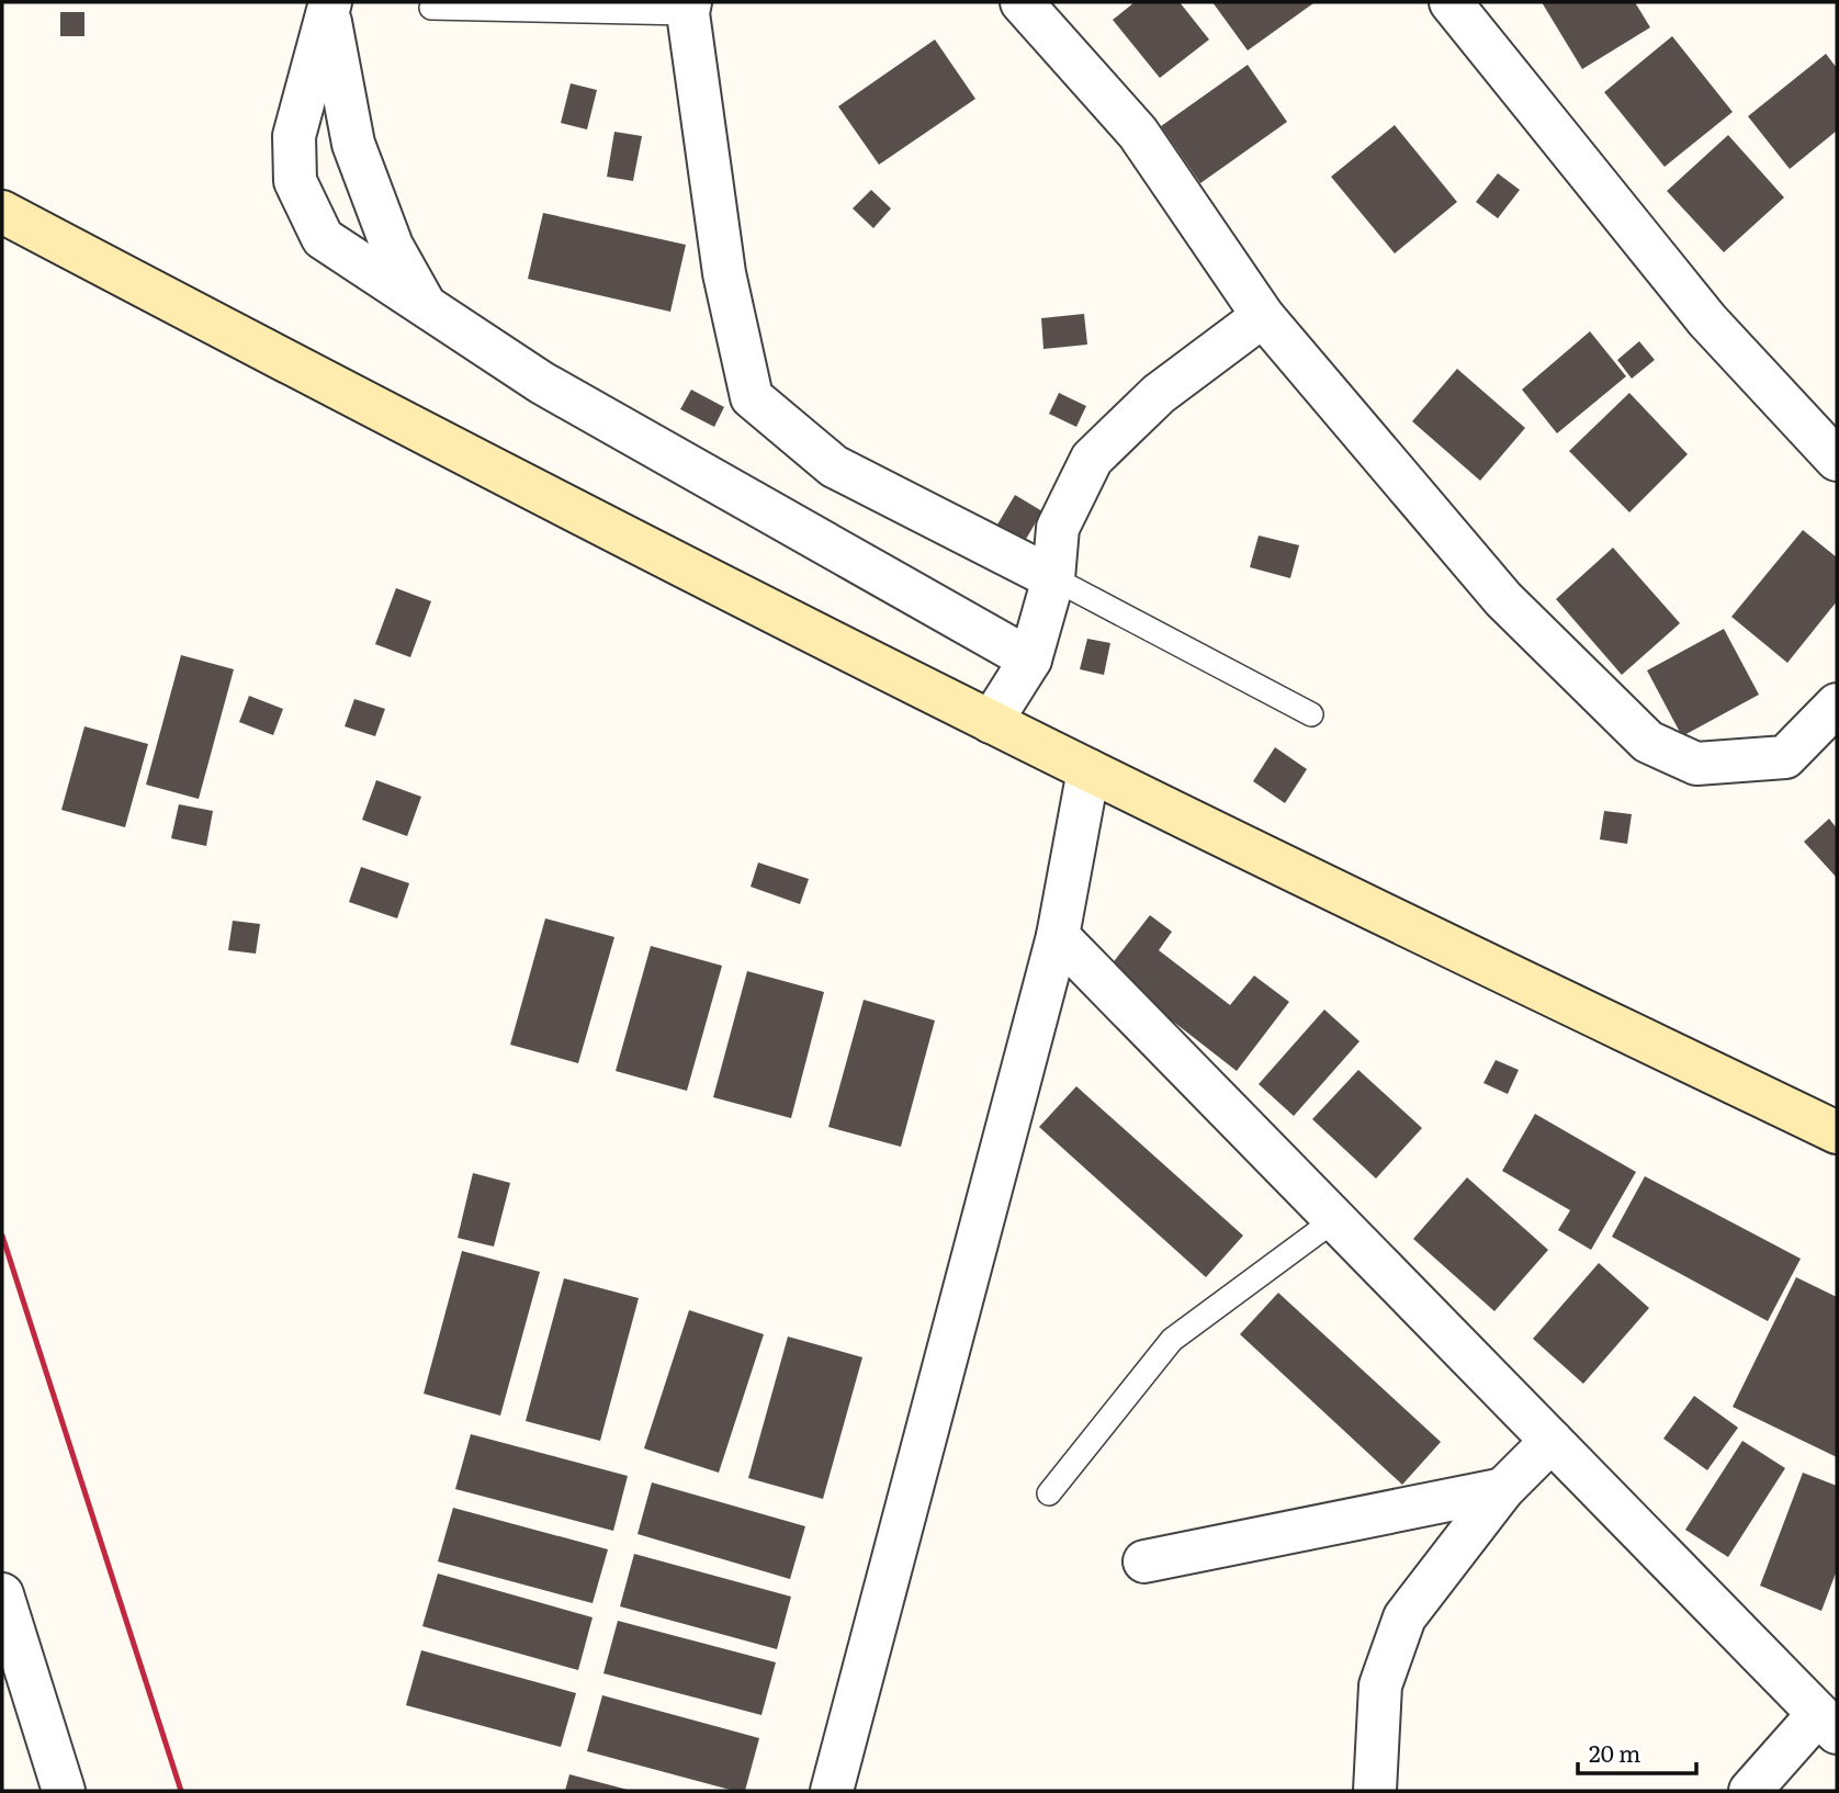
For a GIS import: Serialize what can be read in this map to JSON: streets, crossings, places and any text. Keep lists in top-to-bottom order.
{
  "scale_bar": "20 m"
}
